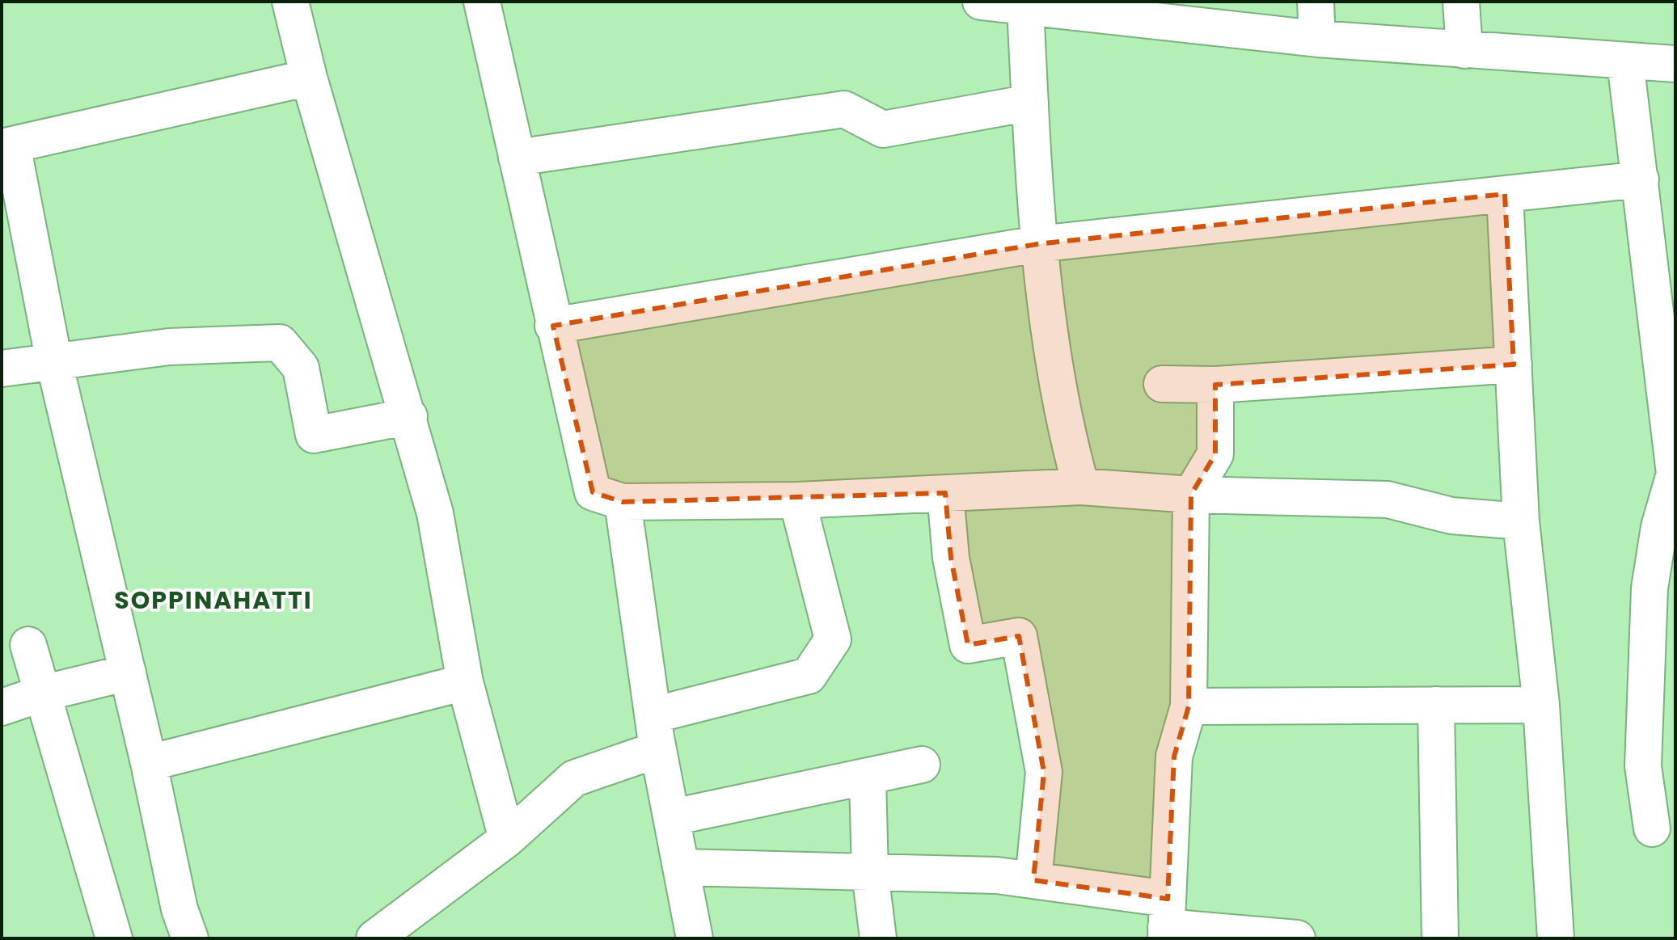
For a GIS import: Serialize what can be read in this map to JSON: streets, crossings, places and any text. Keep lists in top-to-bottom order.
{
  "districts": ["SOPPINAHATTI"]
}
